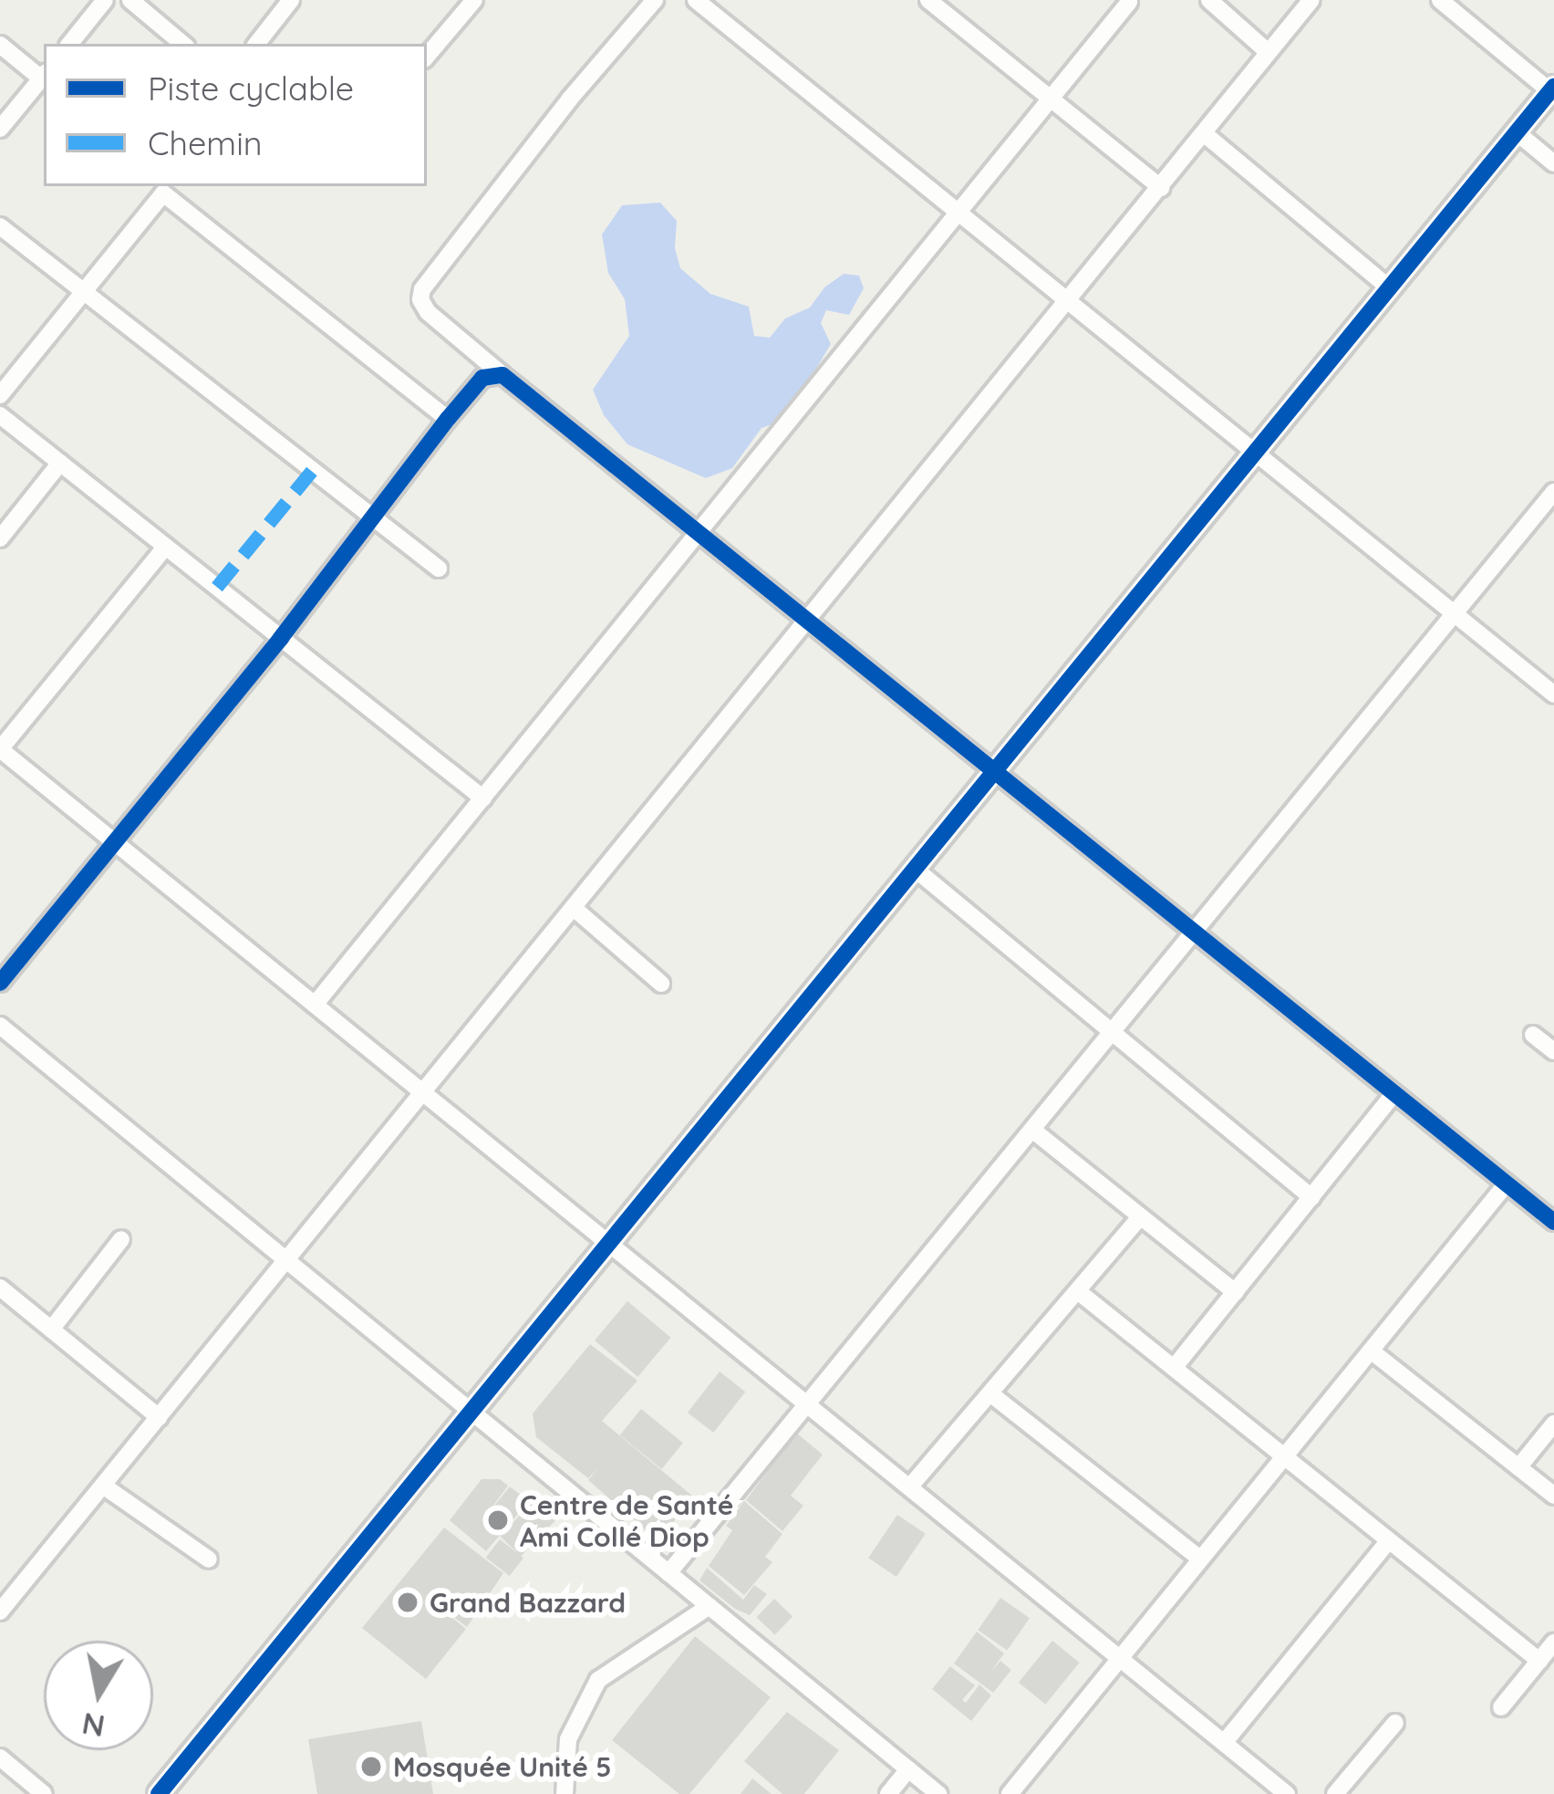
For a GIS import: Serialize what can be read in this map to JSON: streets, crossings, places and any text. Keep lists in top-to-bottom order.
{
  "places": ["Centre de Santé Ami Collé Diop", "Grand Bazzard", "Mosquée Unité 5"],
  "legend": ["Piste cyclable", "Chemin"],
  "north": "bottom"
}
